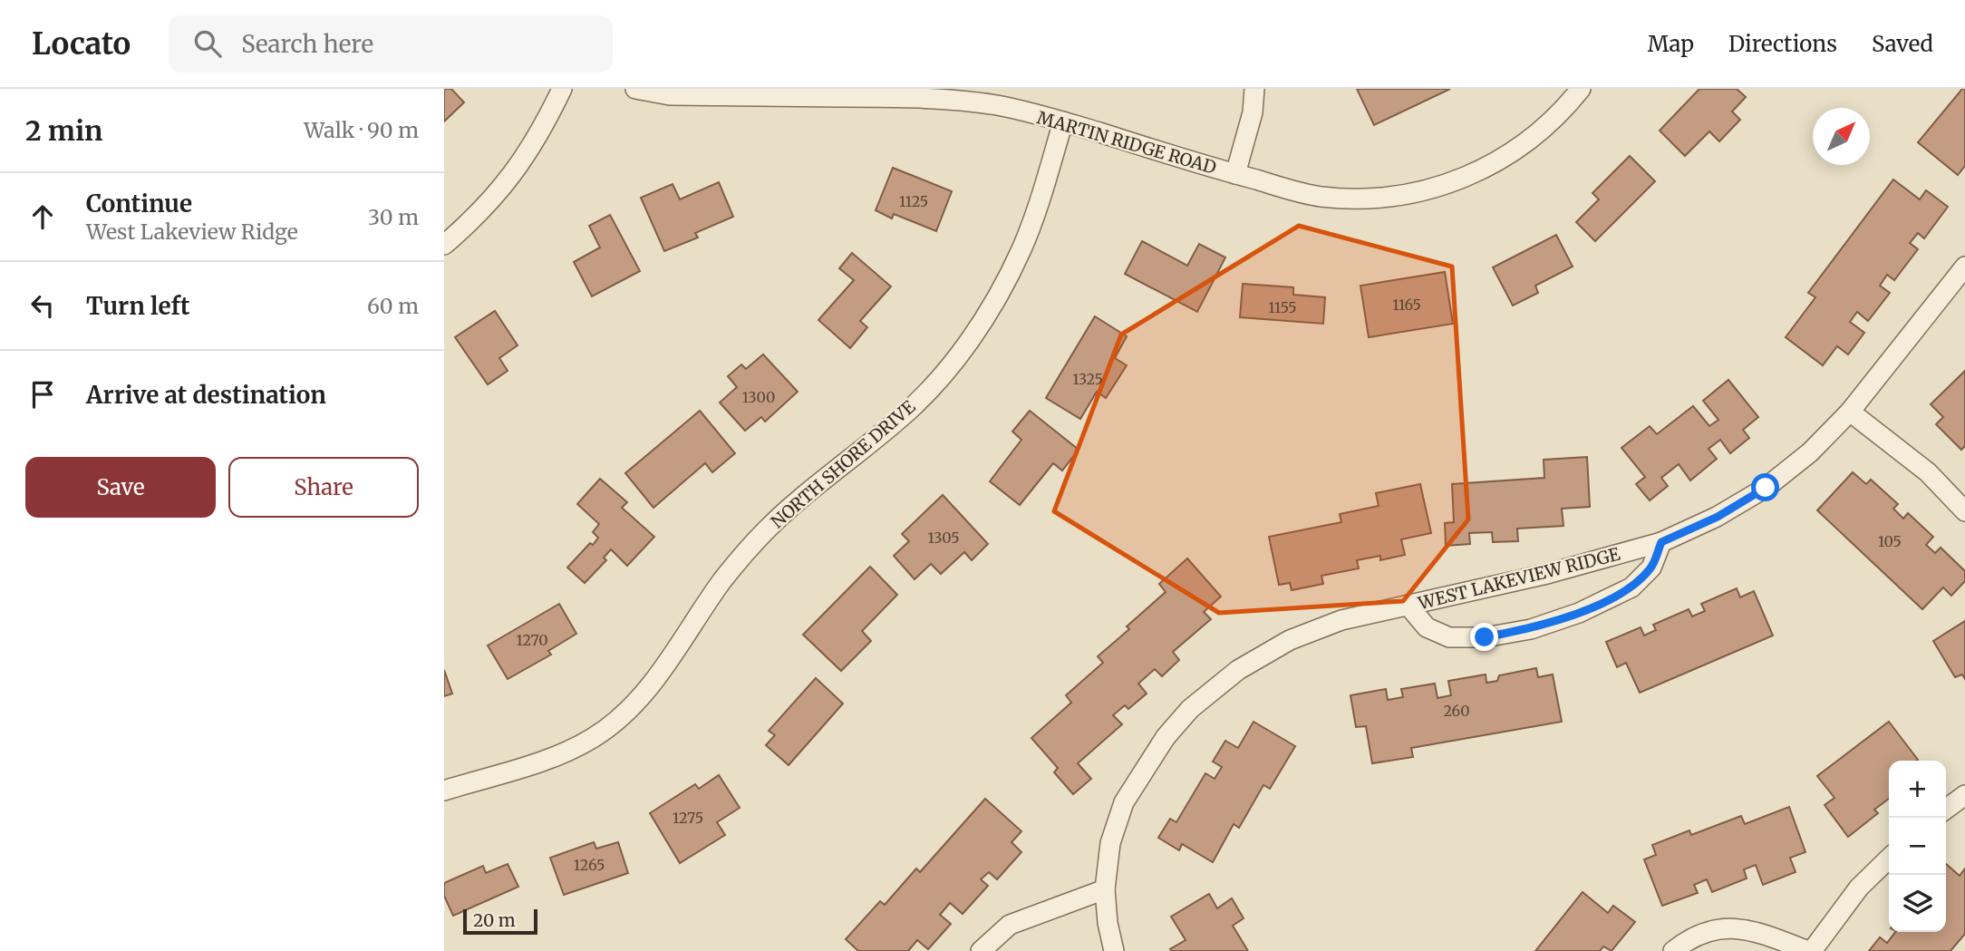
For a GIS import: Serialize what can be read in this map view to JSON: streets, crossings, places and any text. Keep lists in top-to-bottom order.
{
  "streets": {
    "street": ["MARTIN RIDGE ROAD", "NORTH SHORE DRIVE", "WEST LAKEVIEW RIDGE"]
  },
  "crossings": [
    ["MARTIN RIDGE ROAD", "NORTH SHORE DRIVE"]
  ],
  "house_numbers": [
    "1125",
    "1165",
    "1155",
    "1325",
    "1300",
    "1305",
    "105",
    "1270",
    "260",
    "1275",
    "1265"
  ],
  "scale_bar": "20 m",
  "north": "top right",
  "page": {
    "header": "Locato",
    "search": "Search here",
    "nav": ["Map", "Directions", "Saved"],
    "heading": ["2 min", "Walk · 90 m"],
    "list": [
      ["Continue", "West Lakeview Ridge", "30 m"],
      ["Turn left", "60 m"],
      "Arrive at destination"
    ],
    "buttons": ["Save", "Share"],
    "map_buttons": ["+", "−"],
    "scale": "20 m"
  }
}
